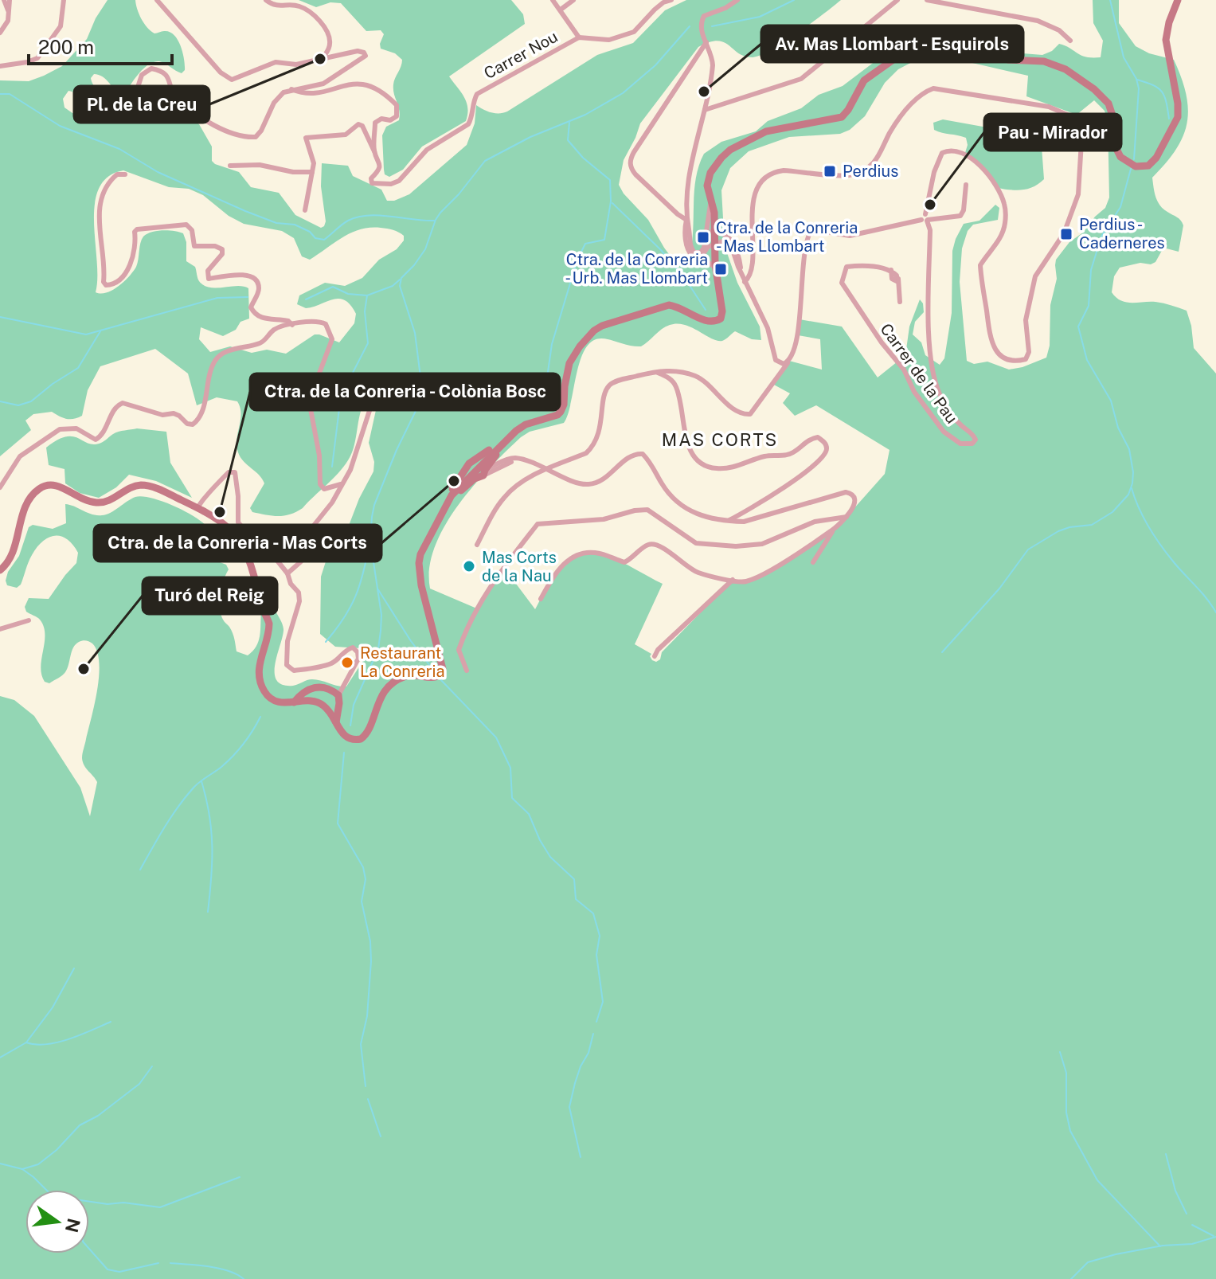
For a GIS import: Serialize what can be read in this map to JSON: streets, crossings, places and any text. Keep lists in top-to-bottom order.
{
  "streets": {
    "street": ["Carrer Nou", "Carrer de la Pau"]
  },
  "districts": ["MAS CORTS"],
  "places": {
    "other": [
      "Pl. de la Creu",
      "Av. Mas Llombart - Esquirols",
      "Pau - Mirador",
      "Ctra. de la Conreria - Mas Corts",
      "Ctra. de la Conreria - Colònia Bosc",
      "Mas Corts de la Nau",
      "Restaurant La Conreria",
      "Turó del Reig"
    ],
    "transit": [
      "Perdius",
      "Perdius - Caderneres",
      "Ctra. de la Conreria - Mas Llombart",
      "Ctra. de la Conreria - Urb. Mas Llombart"
    ]
  },
  "scale_bar": "200 m",
  "north": "right"
}
